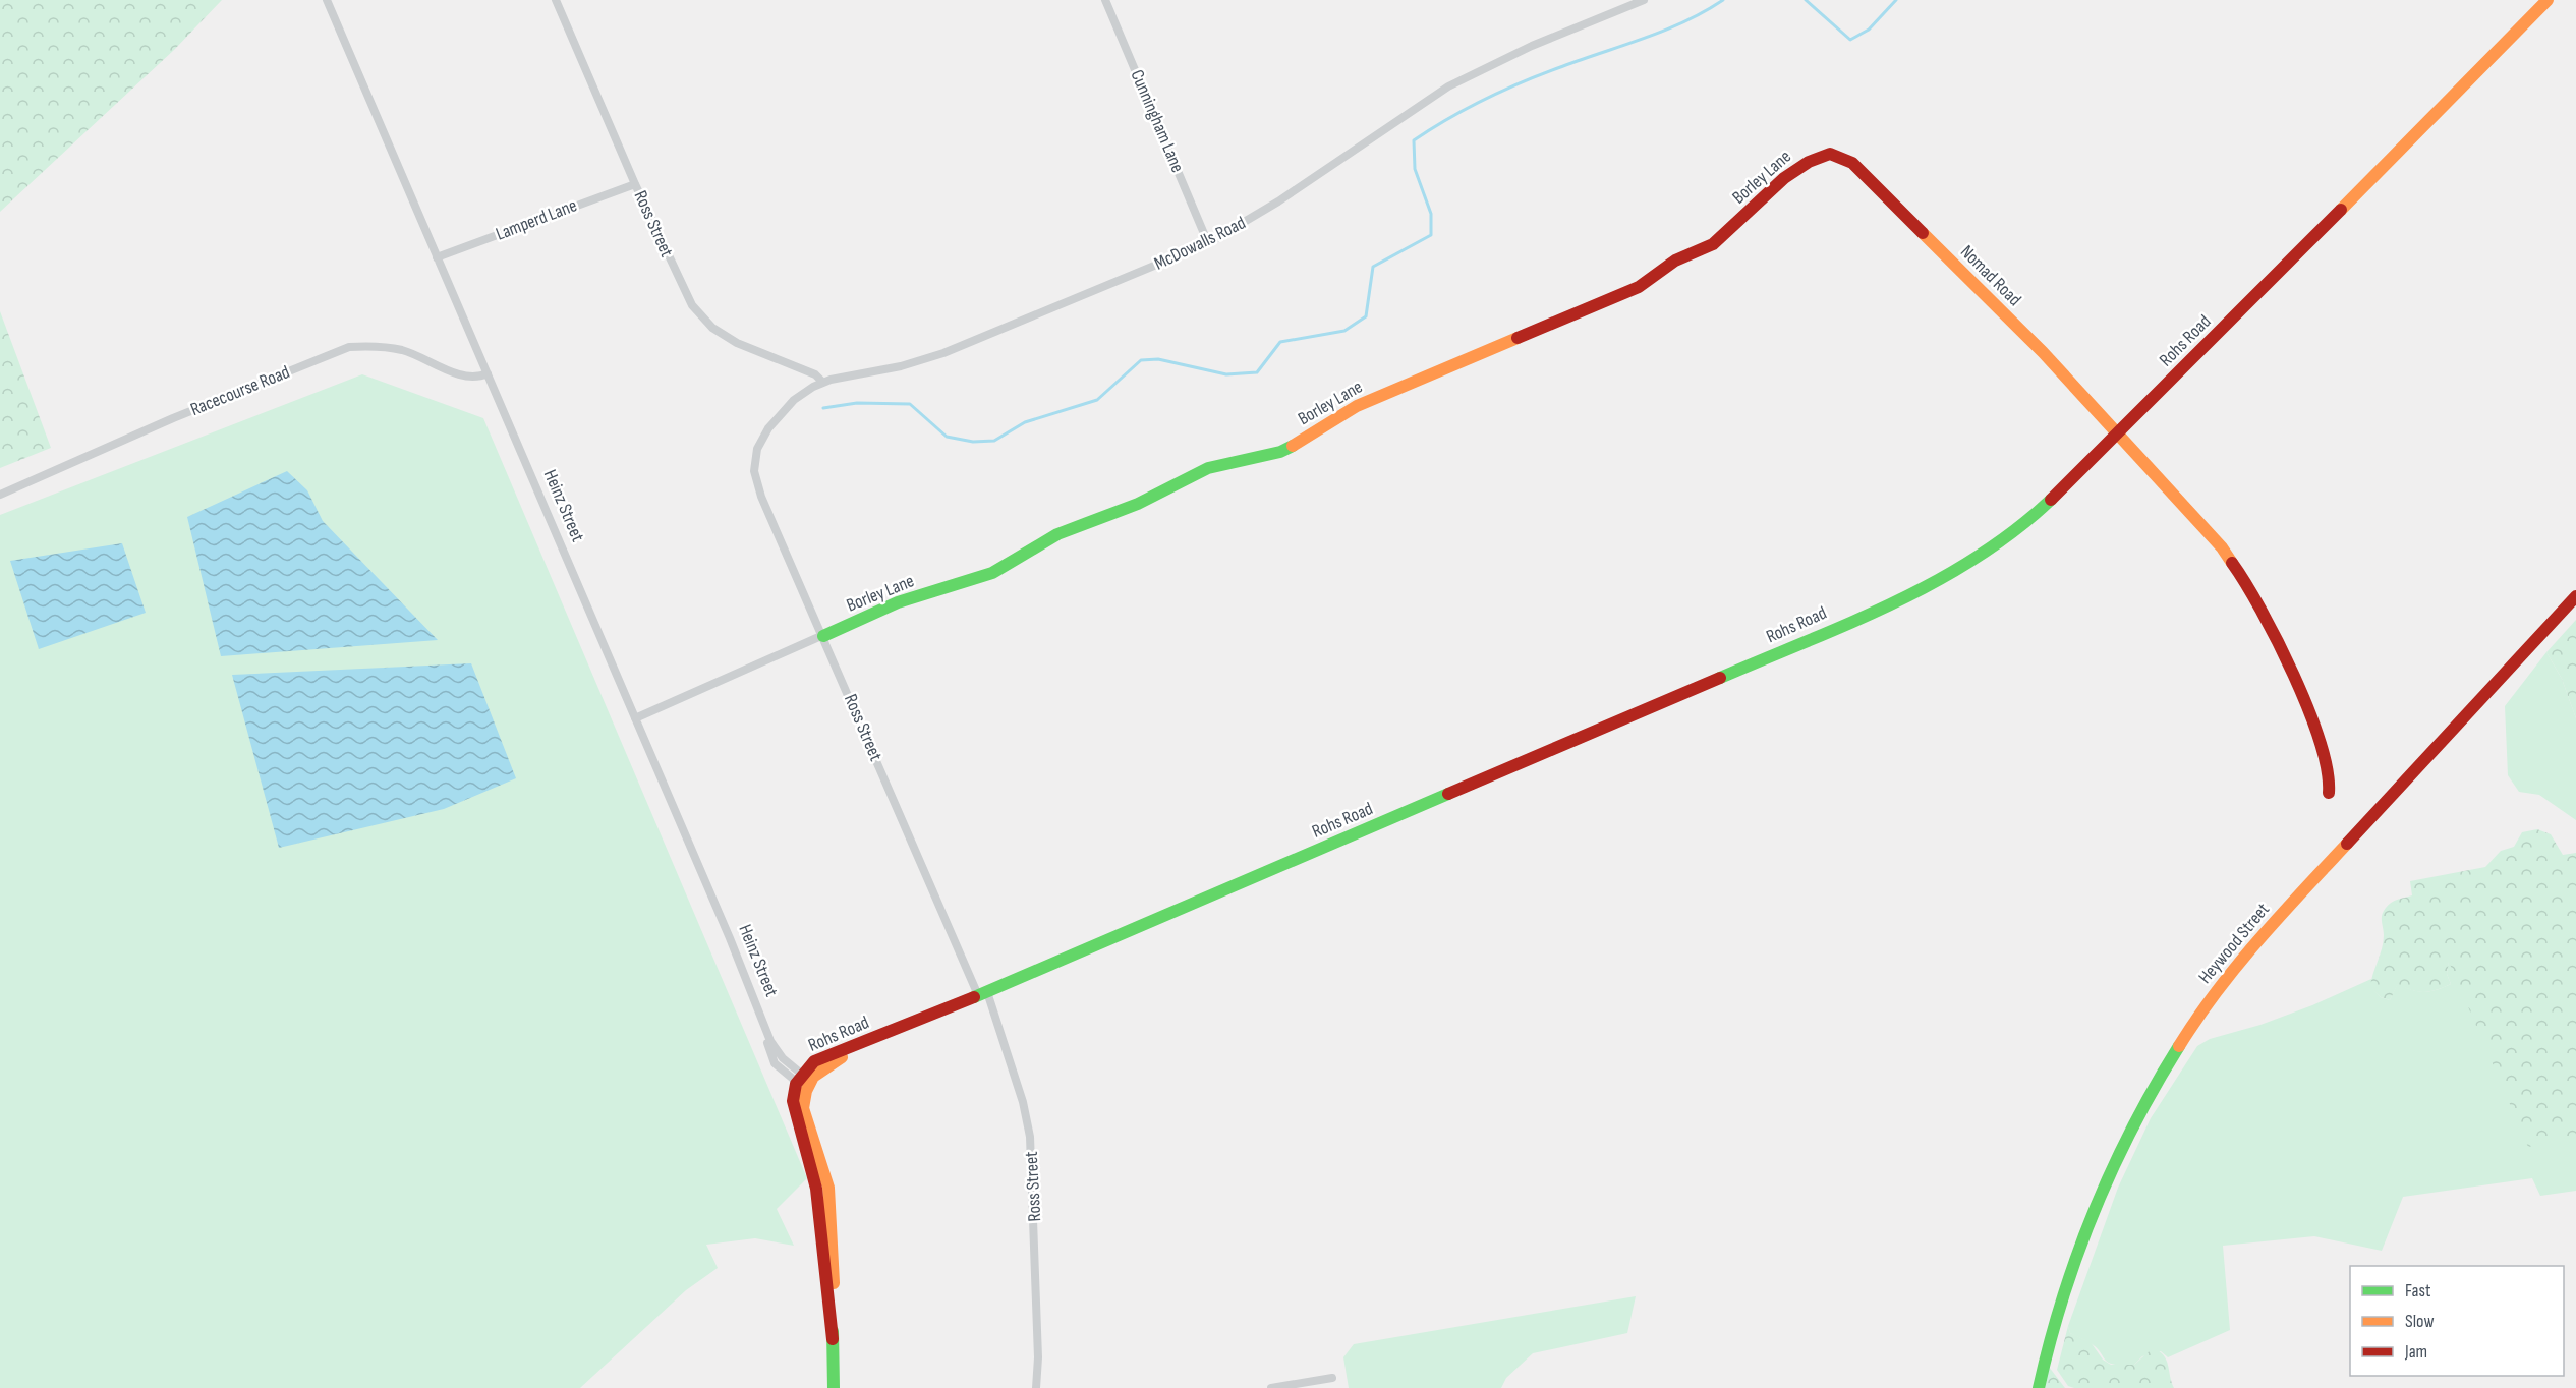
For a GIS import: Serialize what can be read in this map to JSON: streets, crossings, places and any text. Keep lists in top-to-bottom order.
{
  "streets": {
    "street": [
      "Cunningham Lane",
      "Borley Lane",
      "Lamperd Lane",
      "Ross Street",
      "McDowalls Road",
      "Nomad Road",
      "Rohs Road",
      "Racecourse Road",
      "Heinz Street",
      "Heywood Street"
    ]
  },
  "crossings": [
    ["Cunningham Lane", "McDowalls Road"],
    ["Borley Lane", "Ross Street"],
    ["Borley Lane", "Nomad Road"],
    ["Borley Lane", "Heinz Street"],
    ["Lamperd Lane", "Ross Street"],
    ["Lamperd Lane", "Heinz Street"],
    ["Ross Street", "McDowalls Road"],
    ["Ross Street", "Rohs Road"],
    ["Nomad Road", "Rohs Road"],
    ["Rohs Road", "Heinz Street"],
    ["Racecourse Road", "Heinz Street"]
  ],
  "legend": ["Fast", "Slow", "Jam"]
}
